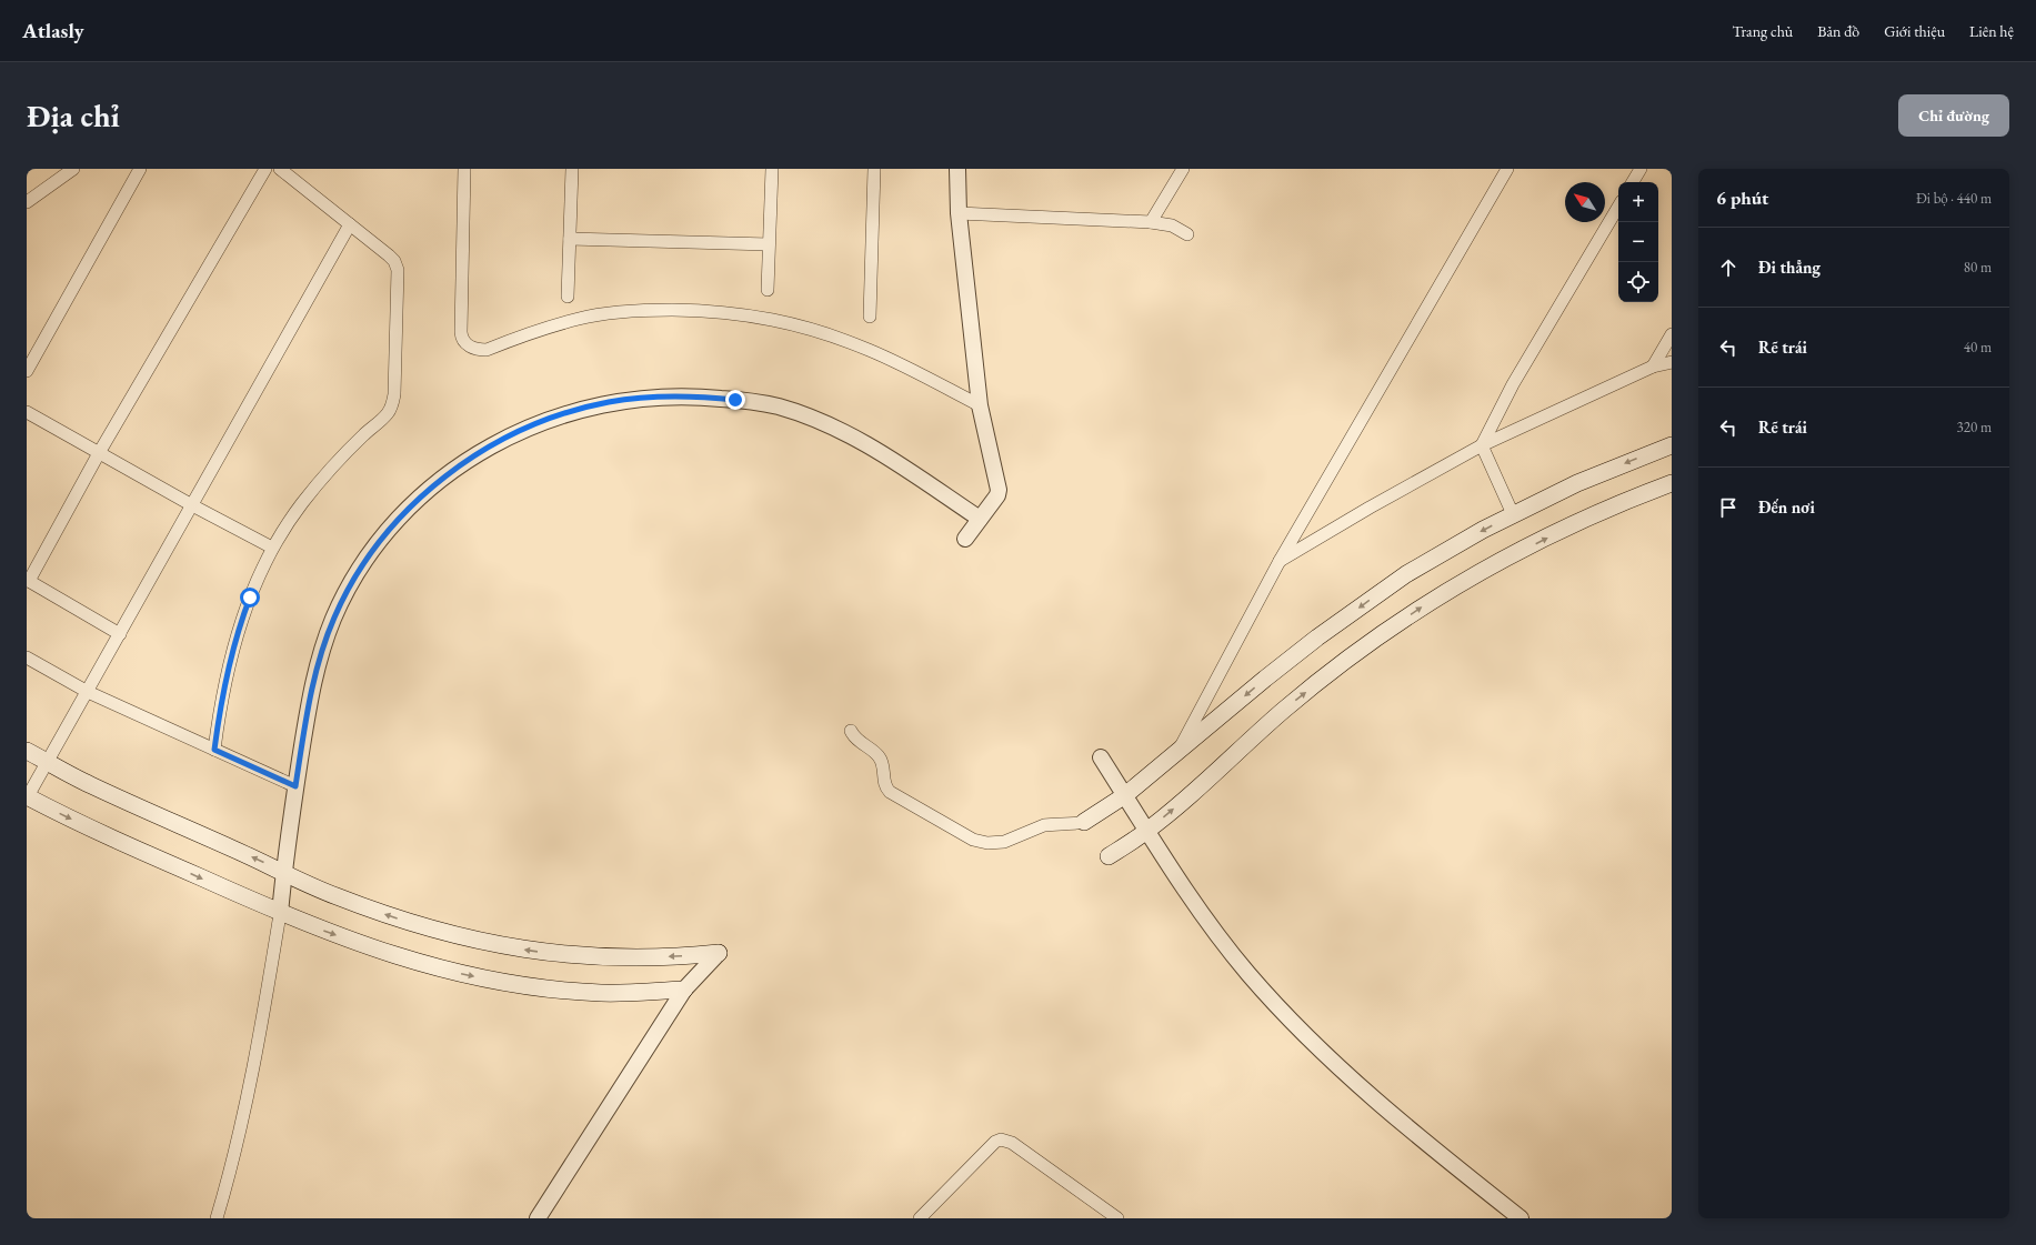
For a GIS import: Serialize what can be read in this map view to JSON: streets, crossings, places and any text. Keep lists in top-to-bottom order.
{
  "north": "top left",
  "page": {
    "header": "Atlasly",
    "nav": [
      "Trang chủ",
      "Bản đồ",
      "Giới thiệu",
      "Liên hệ"
    ],
    "buttons": "Chỉ đường",
    "title": "Địa chỉ",
    "heading": ["6 phút", "Đi bộ · 440 m"],
    "map_buttons": ["+", "−"],
    "list": [
      ["Đi thẳng", "80 m"],
      ["Rẽ trái", "40 m"],
      ["Rẽ trái", "320 m"],
      "Đến nơi"
    ]
  }
}
